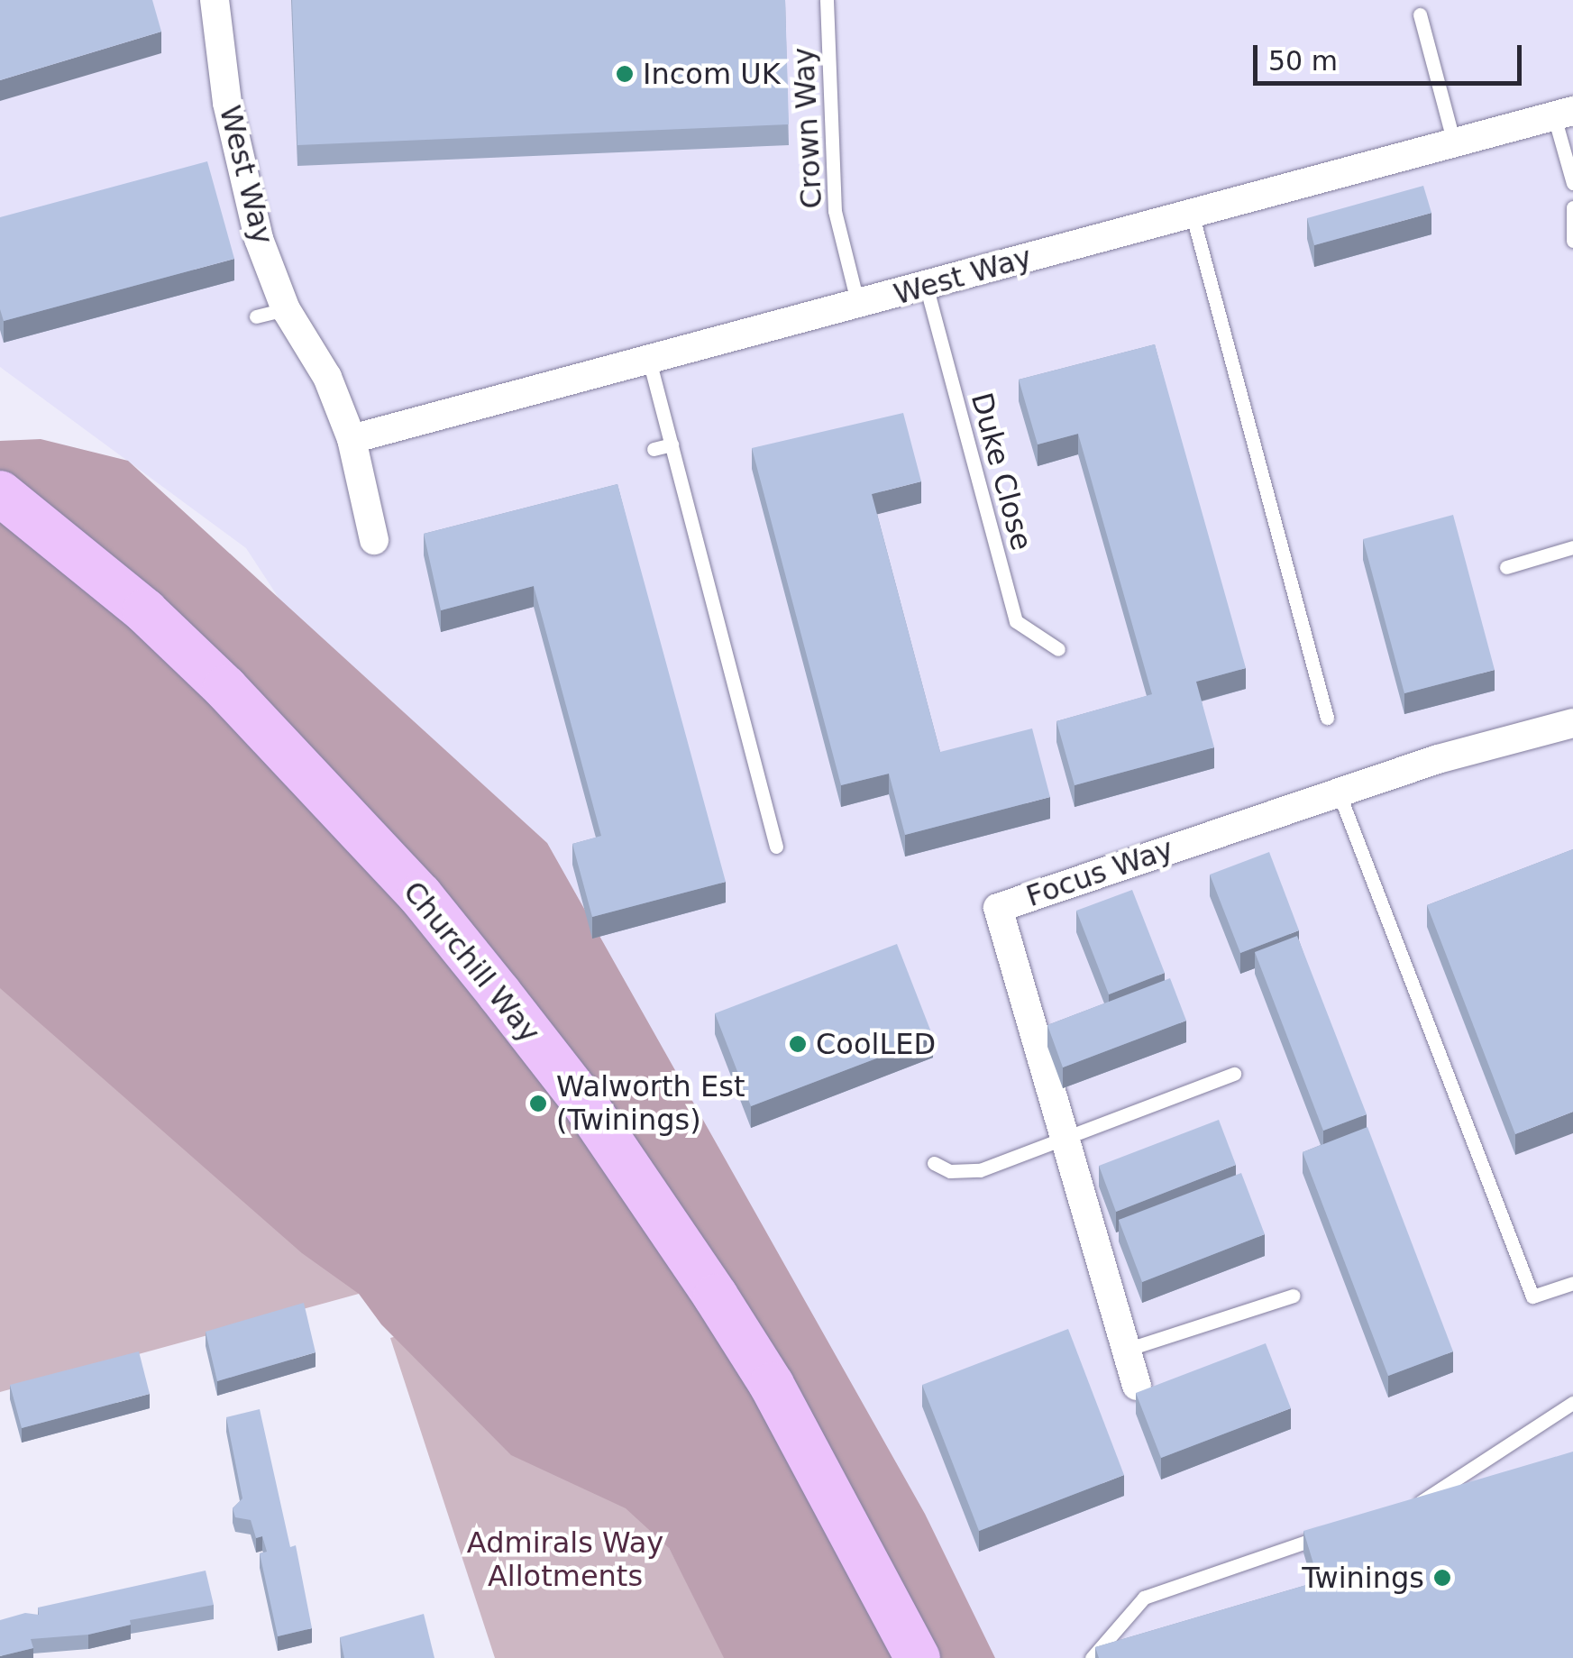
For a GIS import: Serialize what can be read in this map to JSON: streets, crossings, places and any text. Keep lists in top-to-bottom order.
{
  "streets": {
    "main road": ["Churchill Way"],
    "street": ["West Way", "Focus Way"],
    "lane": ["Crown Way", "Duke Close"]
  },
  "crossings": [
    ["Crown Way", "West Way"],
    ["West Way", "Duke Close"]
  ],
  "parks": ["Admirals Way Allotments"],
  "places": [
    "Incom UK",
    "CoolLED",
    "Walworth Est (Twinings)",
    "Twinings"
  ],
  "scale_bar": "50 m"
}
